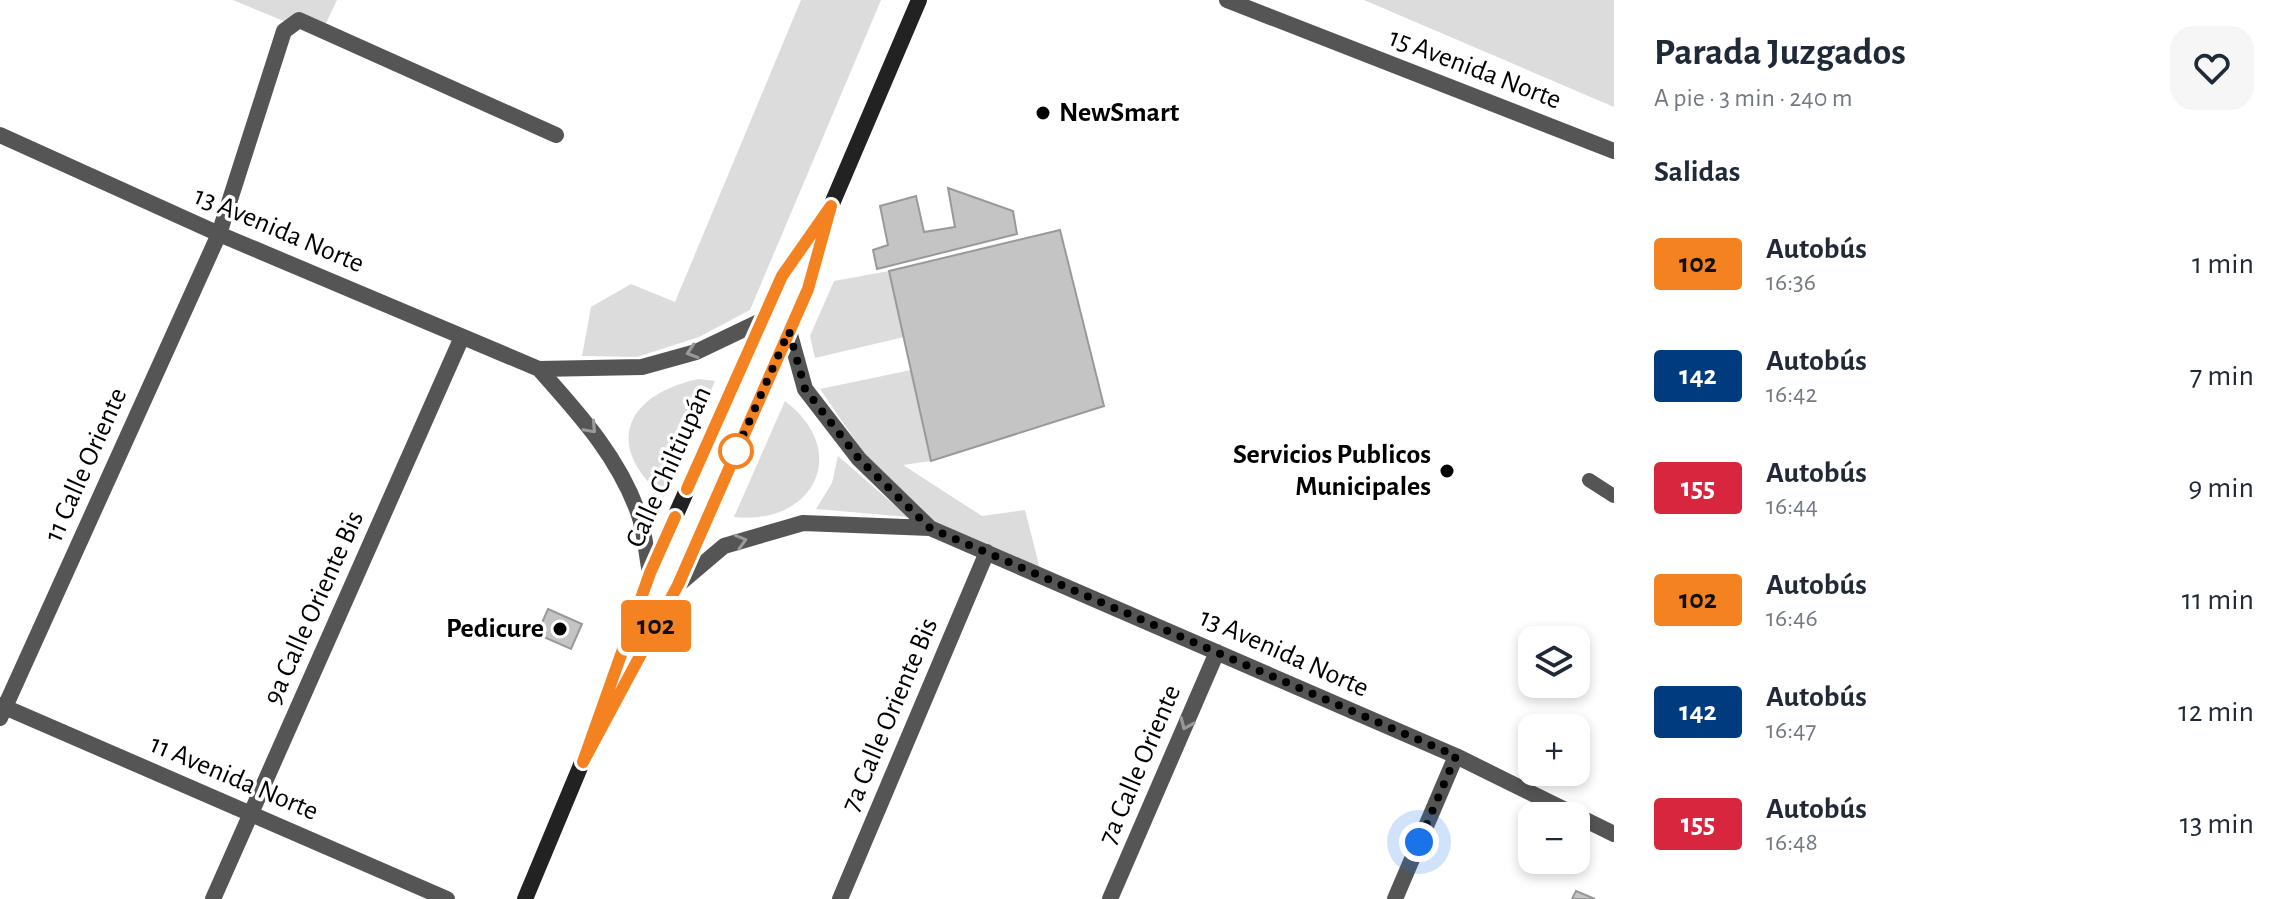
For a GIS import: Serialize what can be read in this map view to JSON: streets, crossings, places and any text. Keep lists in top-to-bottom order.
{
  "streets": {
    "main road": ["Calle Chiltiupán"],
    "street": [
      "15 Avenida Norte",
      "13 Avenida Norte",
      "11 Calle Oriente",
      "9a Calle Oriente Bis",
      "7a Calle Oriente Bis",
      "7a Calle Oriente",
      "11 Avenida Norte"
    ]
  },
  "crossings": [
    ["13 Avenida Norte", "11 Calle Oriente"],
    ["13 Avenida Norte", "Calle Chiltiupán"],
    ["13 Avenida Norte", "9a Calle Oriente Bis"],
    ["13 Avenida Norte", "7a Calle Oriente Bis"],
    ["13 Avenida Norte", "7a Calle Oriente"],
    ["11 Calle Oriente", "11 Avenida Norte"],
    ["9a Calle Oriente Bis", "11 Avenida Norte"]
  ],
  "one_way": ["7a Calle Oriente"],
  "places": ["NewSmart", "Servicios Publicos Municipales", "Pedicure"],
  "lines": ["bus line 102"],
  "page": {
    "on_map": "102",
    "heading": [
      ["Parada Juzgados", "A pie · 3 min · 240 m"],
      "Salidas"
    ],
    "list": [
      {
        "mark": "102",
        "name": "Autobús",
        "note": "16:36",
        "value": "1 min"
      },
      {
        "mark": "142",
        "name": "Autobús",
        "note": "16:42",
        "value": "7 min"
      },
      {
        "mark": "155",
        "name": "Autobús",
        "note": "16:44",
        "value": "9 min"
      },
      {
        "mark": "102",
        "name": "Autobús",
        "note": "16:46",
        "value": "11 min"
      },
      {
        "mark": "142",
        "name": "Autobús",
        "note": "16:47",
        "value": "12 min"
      },
      {
        "mark": "155",
        "name": "Autobús",
        "note": "16:48",
        "value": "13 min"
      }
    ],
    "map_buttons": ["+", "−"]
  }
}
